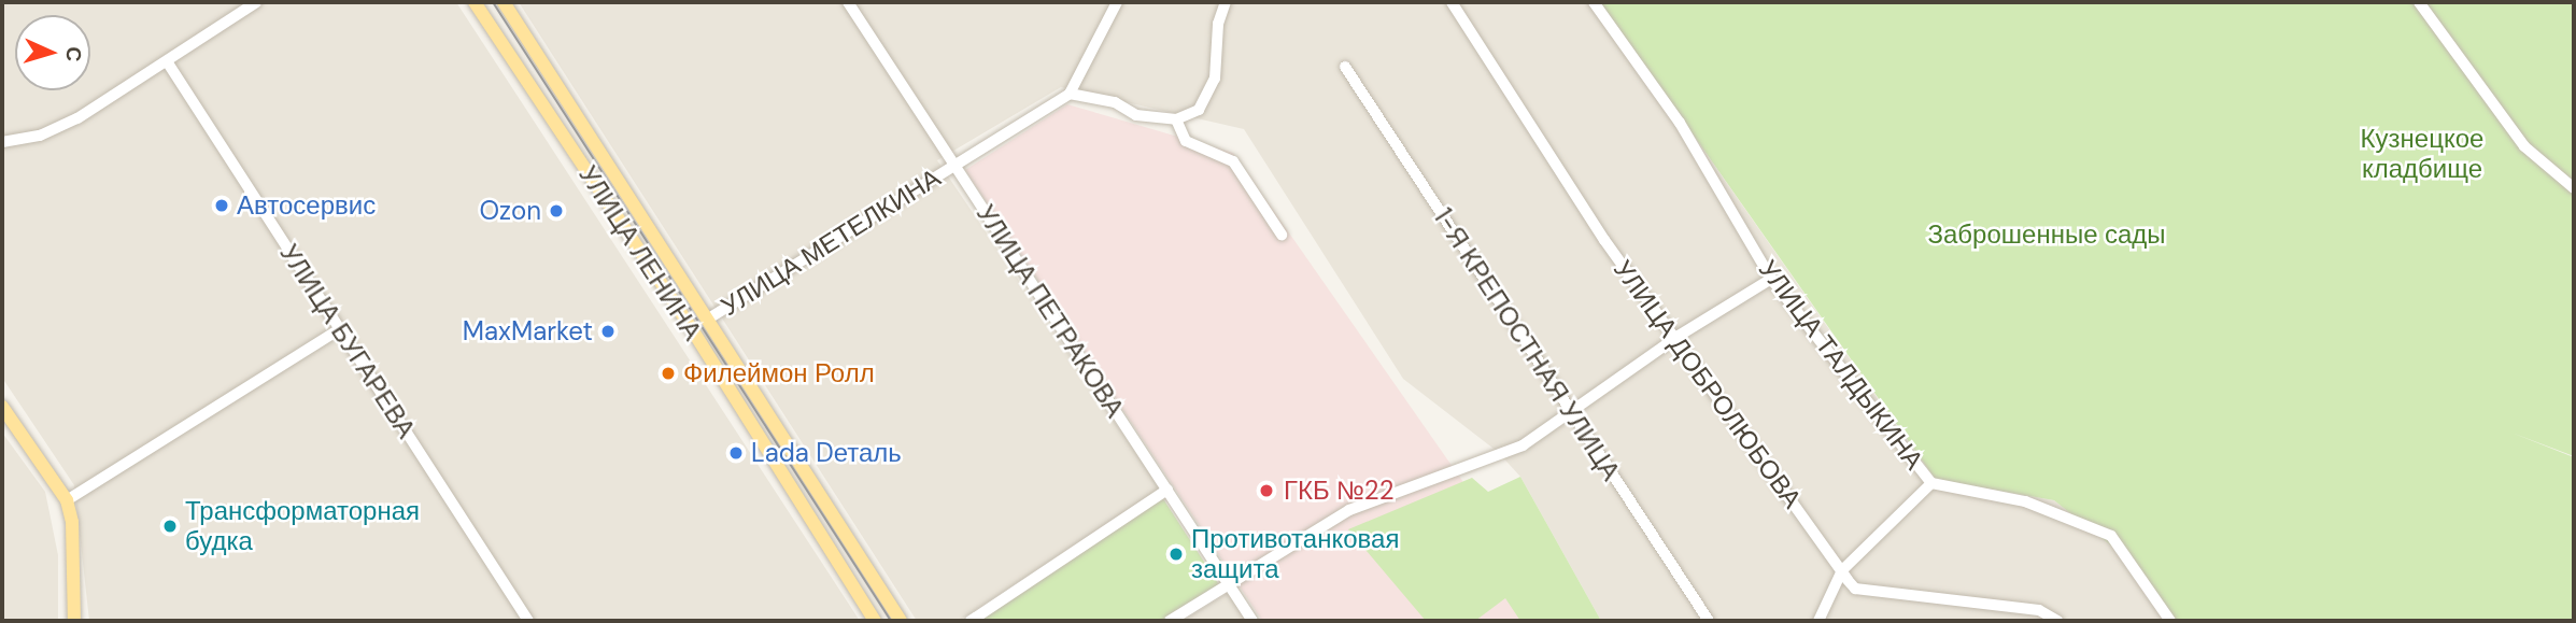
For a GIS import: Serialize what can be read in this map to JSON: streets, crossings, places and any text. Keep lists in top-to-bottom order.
{
  "streets": {
    "main road": ["УЛИЦА ЛЕНИНА"],
    "street": [
      "УЛИЦА МЕТЕЛКИНА",
      "УЛИЦА ПЕТРАКОВА",
      "УЛИЦА БУГАРЕВА",
      "1-Я КРЕПОСТНАЯ УЛИЦА",
      "УЛИЦА ТАЛДЫКИНА",
      "УЛИЦА ДОБРОЛЮБОВА"
    ]
  },
  "crossings": [
    ["УЛИЦА МЕТЕЛКИНА", "УЛИЦА ЛЕНИНА"],
    ["УЛИЦА МЕТЕЛКИНА", "УЛИЦА ПЕТРАКОВА"]
  ],
  "parks": ["Кузнецкое кладбище", "Заброшенные сады"],
  "places": [
    "Автосервис",
    "Ozon",
    "MaxMarket",
    "Филеймон Ролл",
    "Lada Dеталь",
    "ГКБ №22",
    "Трансформаторная будка",
    "Противотанковая защита"
  ],
  "north": "right"
}
